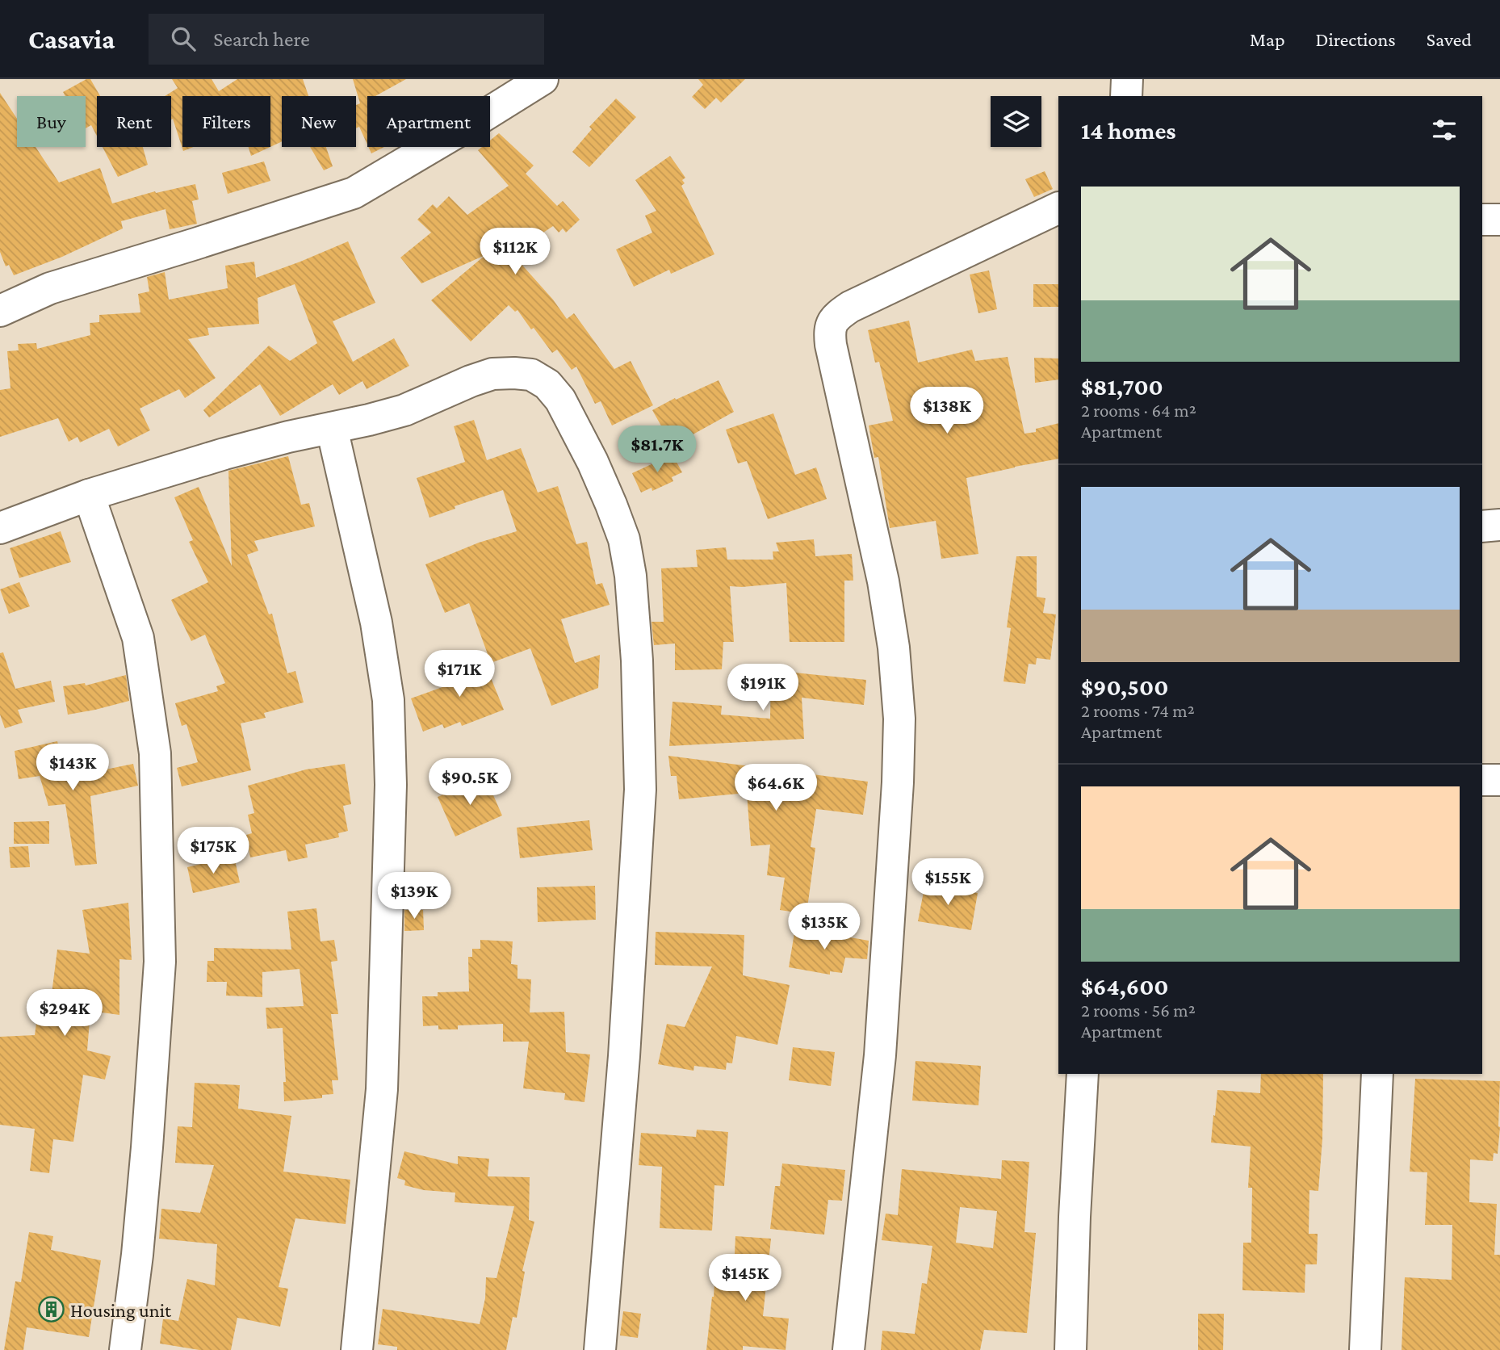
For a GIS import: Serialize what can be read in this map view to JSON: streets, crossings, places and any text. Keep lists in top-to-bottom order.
{
  "places": {
    "building": ["Housing unit"]
  },
  "page": {
    "header": "Casavia",
    "search": "Search here",
    "nav": ["Map", "Directions", "Saved"],
    "chip": [
      "Buy",
      "Rent",
      "Filters",
      "New",
      "Apartment"
    ],
    "heading": "14 homes",
    "list": [
      {
        "name": "$81,700",
        "note": "2 rooms · 64 m² · Apartment"
      },
      {
        "name": "$90,500",
        "note": "2 rooms · 74 m² · Apartment"
      },
      {
        "name": "$64,600",
        "note": "2 rooms · 56 m² · Apartment"
      }
    ],
    "price": [
      "$112K",
      "$138K",
      "$81.7K",
      "$171K",
      "$191K",
      "$143K",
      "$90.5K",
      "$64.6K",
      "$175K",
      "$155K",
      "$139K",
      "$135K",
      "$294K",
      "$145K"
    ]
  }
}
